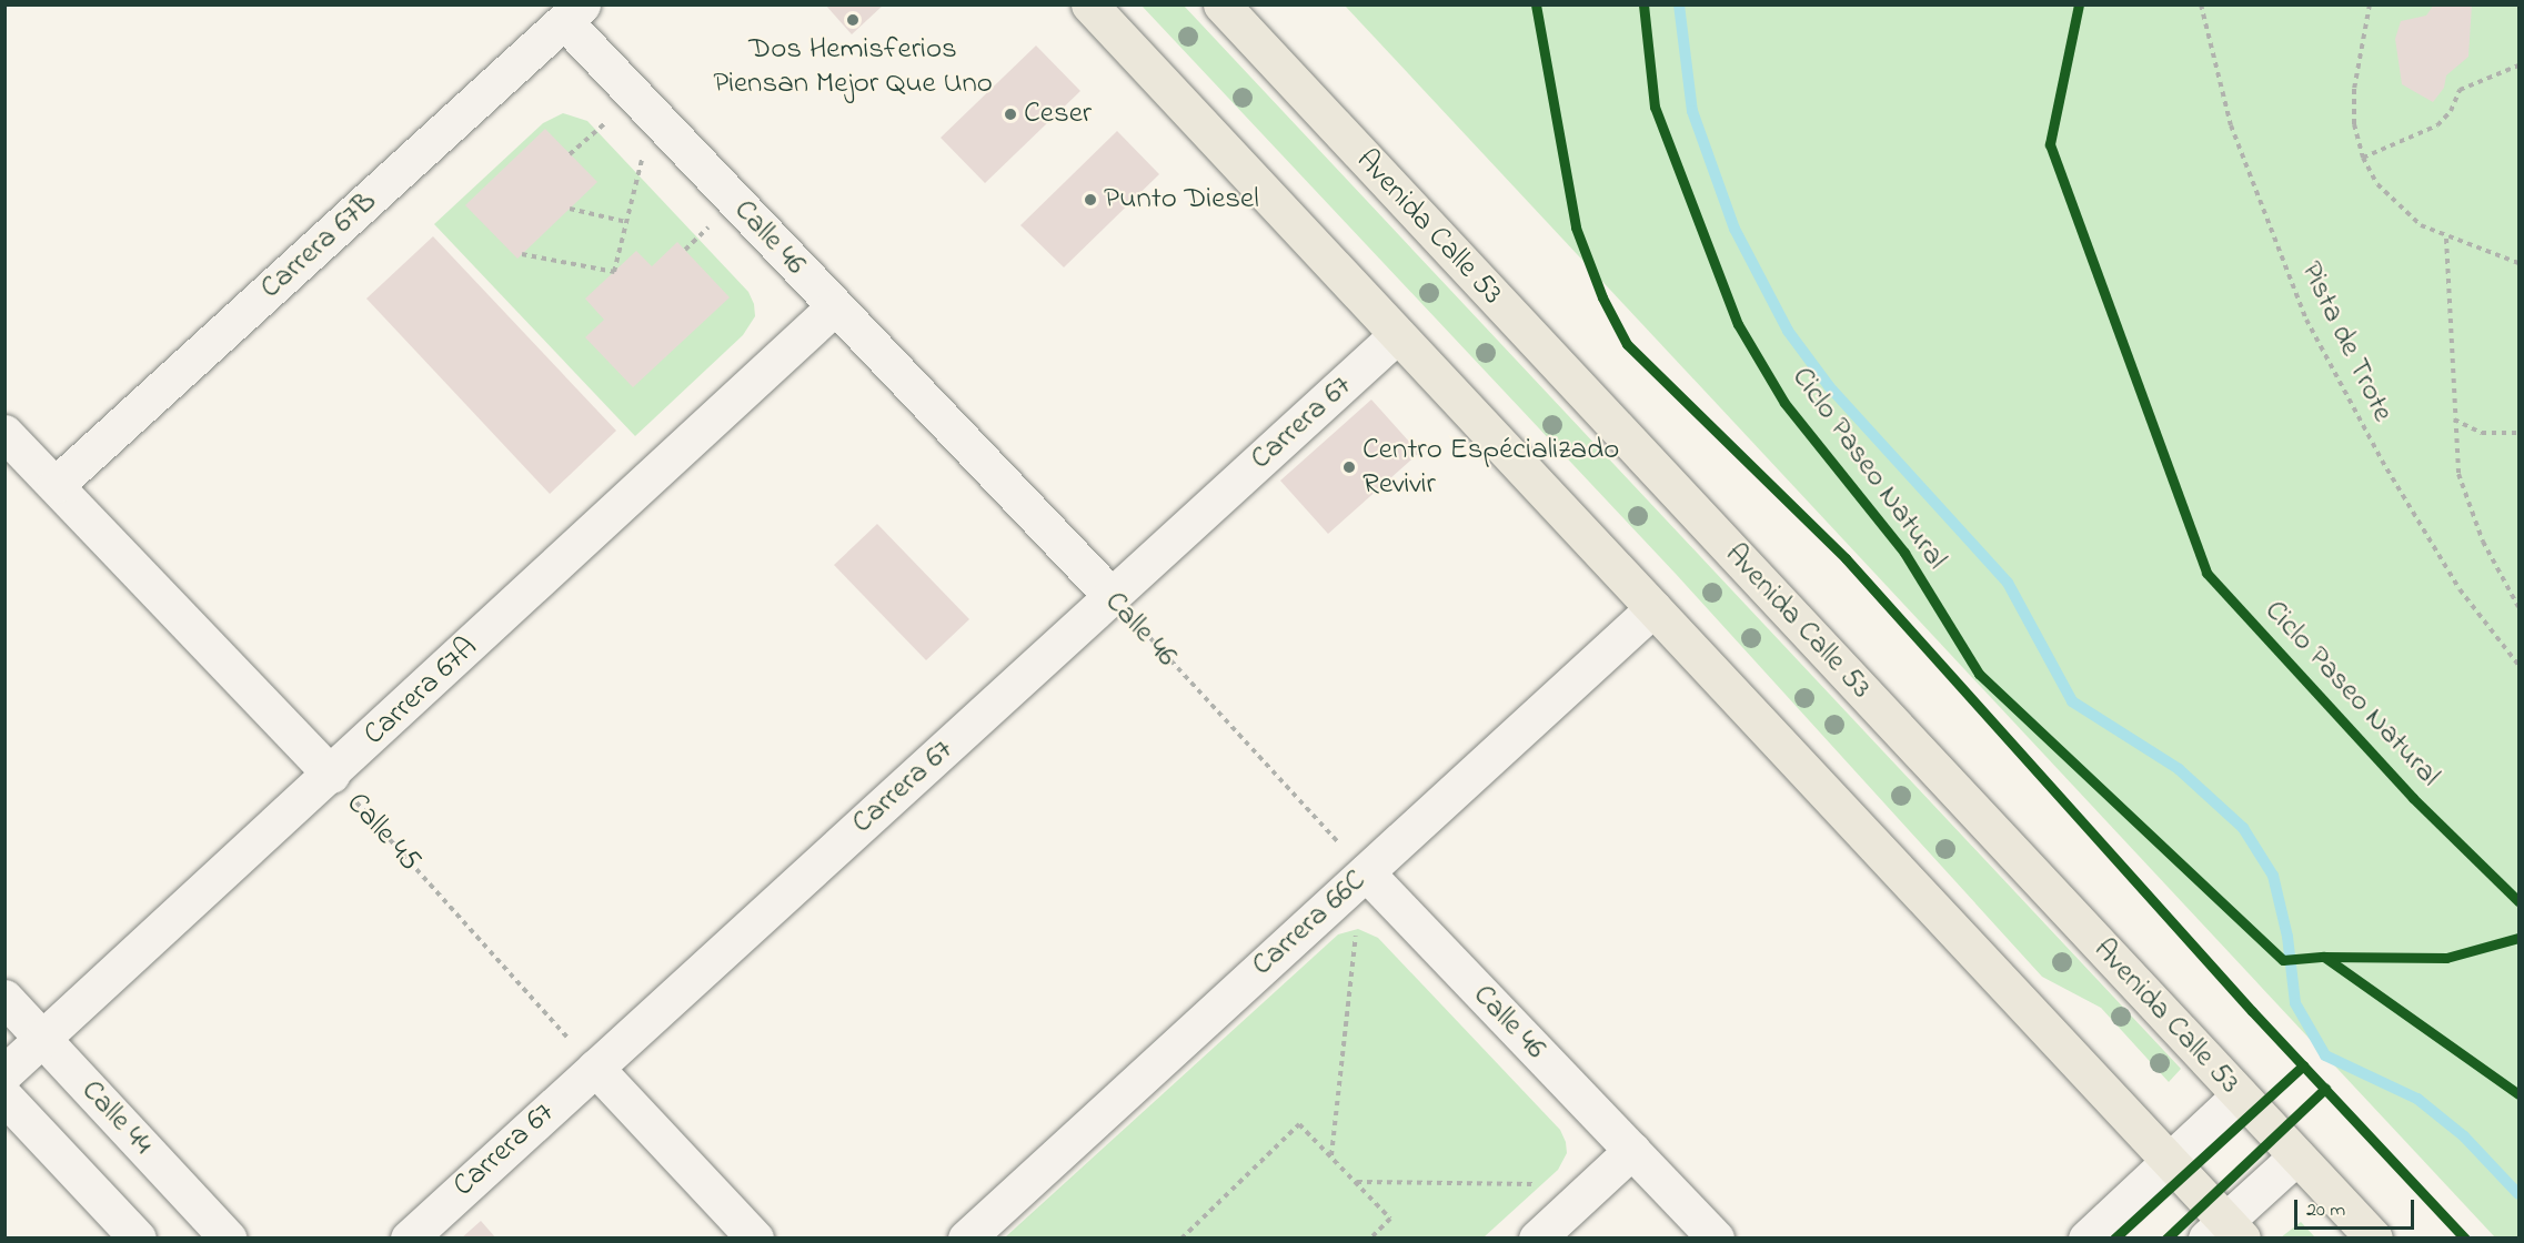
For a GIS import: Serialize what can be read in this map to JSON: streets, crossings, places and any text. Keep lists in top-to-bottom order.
{
  "streets": {
    "main road": ["Avenida Calle 53"],
    "street": [
      "Calle 46",
      "Carrera 67B",
      "Carrera 67",
      "Carrera 67A",
      "Calle 45",
      "Carrera 66C",
      "Calle 44"
    ],
    "path": ["Pista de Trote"],
    "cycle path": ["Ciclo Paseo Natural"]
  },
  "crossings": [
    ["Calle 46", "Carrera 67B"],
    ["Calle 46", "Carrera 67"],
    ["Calle 46", "Carrera 67A"],
    ["Calle 46", "Carrera 66C"],
    ["Carrera 67B", "Calle 45"],
    ["Carrera 67", "Calle 45"],
    ["Carrera 67A", "Calle 45"],
    ["Carrera 67A", "Calle 44"]
  ],
  "places": [
    "Dos Hemisferios Piensan Mejor Que Uno",
    "Ceser",
    "Punto Diesel",
    "Centro Espécializado Revivir"
  ],
  "scale_bar": "20 m"
}
